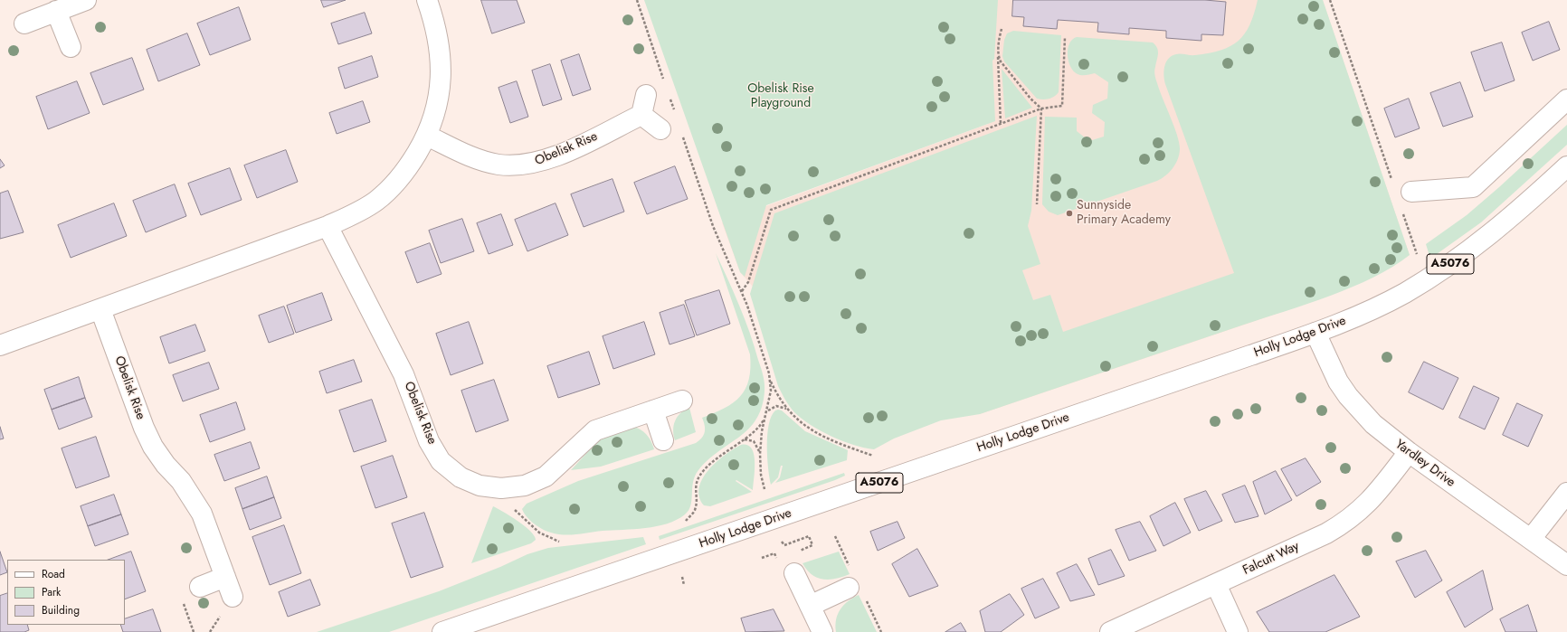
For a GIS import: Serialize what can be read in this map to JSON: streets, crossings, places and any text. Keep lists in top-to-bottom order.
{
  "streets": {
    "street": [
      "Obelisk Rise",
      "A5076",
      "Holly Lodge Drive",
      "Yardley Drive",
      "Falcutt Way"
    ]
  },
  "crossings": [
    ["Holly Lodge Drive", "Yardley Drive"],
    ["Yardley Drive", "Falcutt Way"]
  ],
  "parks": ["Obelisk Rise Playground"],
  "places": ["Sunnyside Primary Academy"],
  "legend": ["Road", "Park", "Building"]
}
